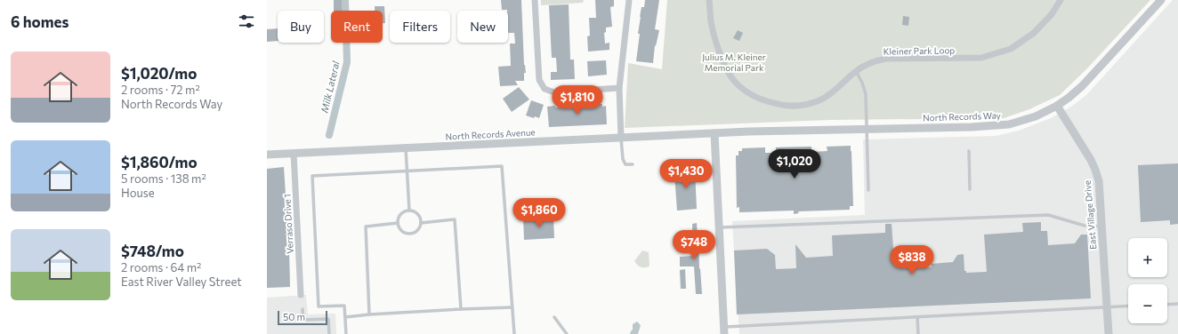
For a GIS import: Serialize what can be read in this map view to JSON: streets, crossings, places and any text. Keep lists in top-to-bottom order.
{
  "streets": {
    "street": [
      "Kleiner Park Loop",
      "North Records Way",
      "North Records Avenue",
      "East Village Drive",
      "Verraso Drive 1"
    ]
  },
  "crossings": [
    ["North Records Way", "North Records Avenue"],
    ["North Records Way", "East Village Drive"],
    ["North Records Avenue", "Verraso Drive 1"]
  ],
  "water": ["Milk Lateral"],
  "parks": ["Julius M. Kleiner Memorial Park"],
  "scale_bar": "50 m",
  "page": {
    "heading": "6 homes",
    "chip": [
      "Buy",
      "Rent",
      "Filters",
      "New"
    ],
    "list": [
      {
        "name": "$1,020/mo",
        "note": "2 rooms · 72 m² · North Records Way"
      },
      {
        "name": "$1,860/mo",
        "note": "5 rooms · 138 m² · House"
      },
      {
        "name": "$748/mo",
        "note": "2 rooms · 64 m² · East River Valley Street"
      }
    ],
    "price": [
      "$1,810",
      "$1,020",
      "$1,430",
      "$1,860",
      "$748",
      "$838"
    ],
    "map_buttons": ["+", "−"],
    "scale": "50 m"
  }
}
